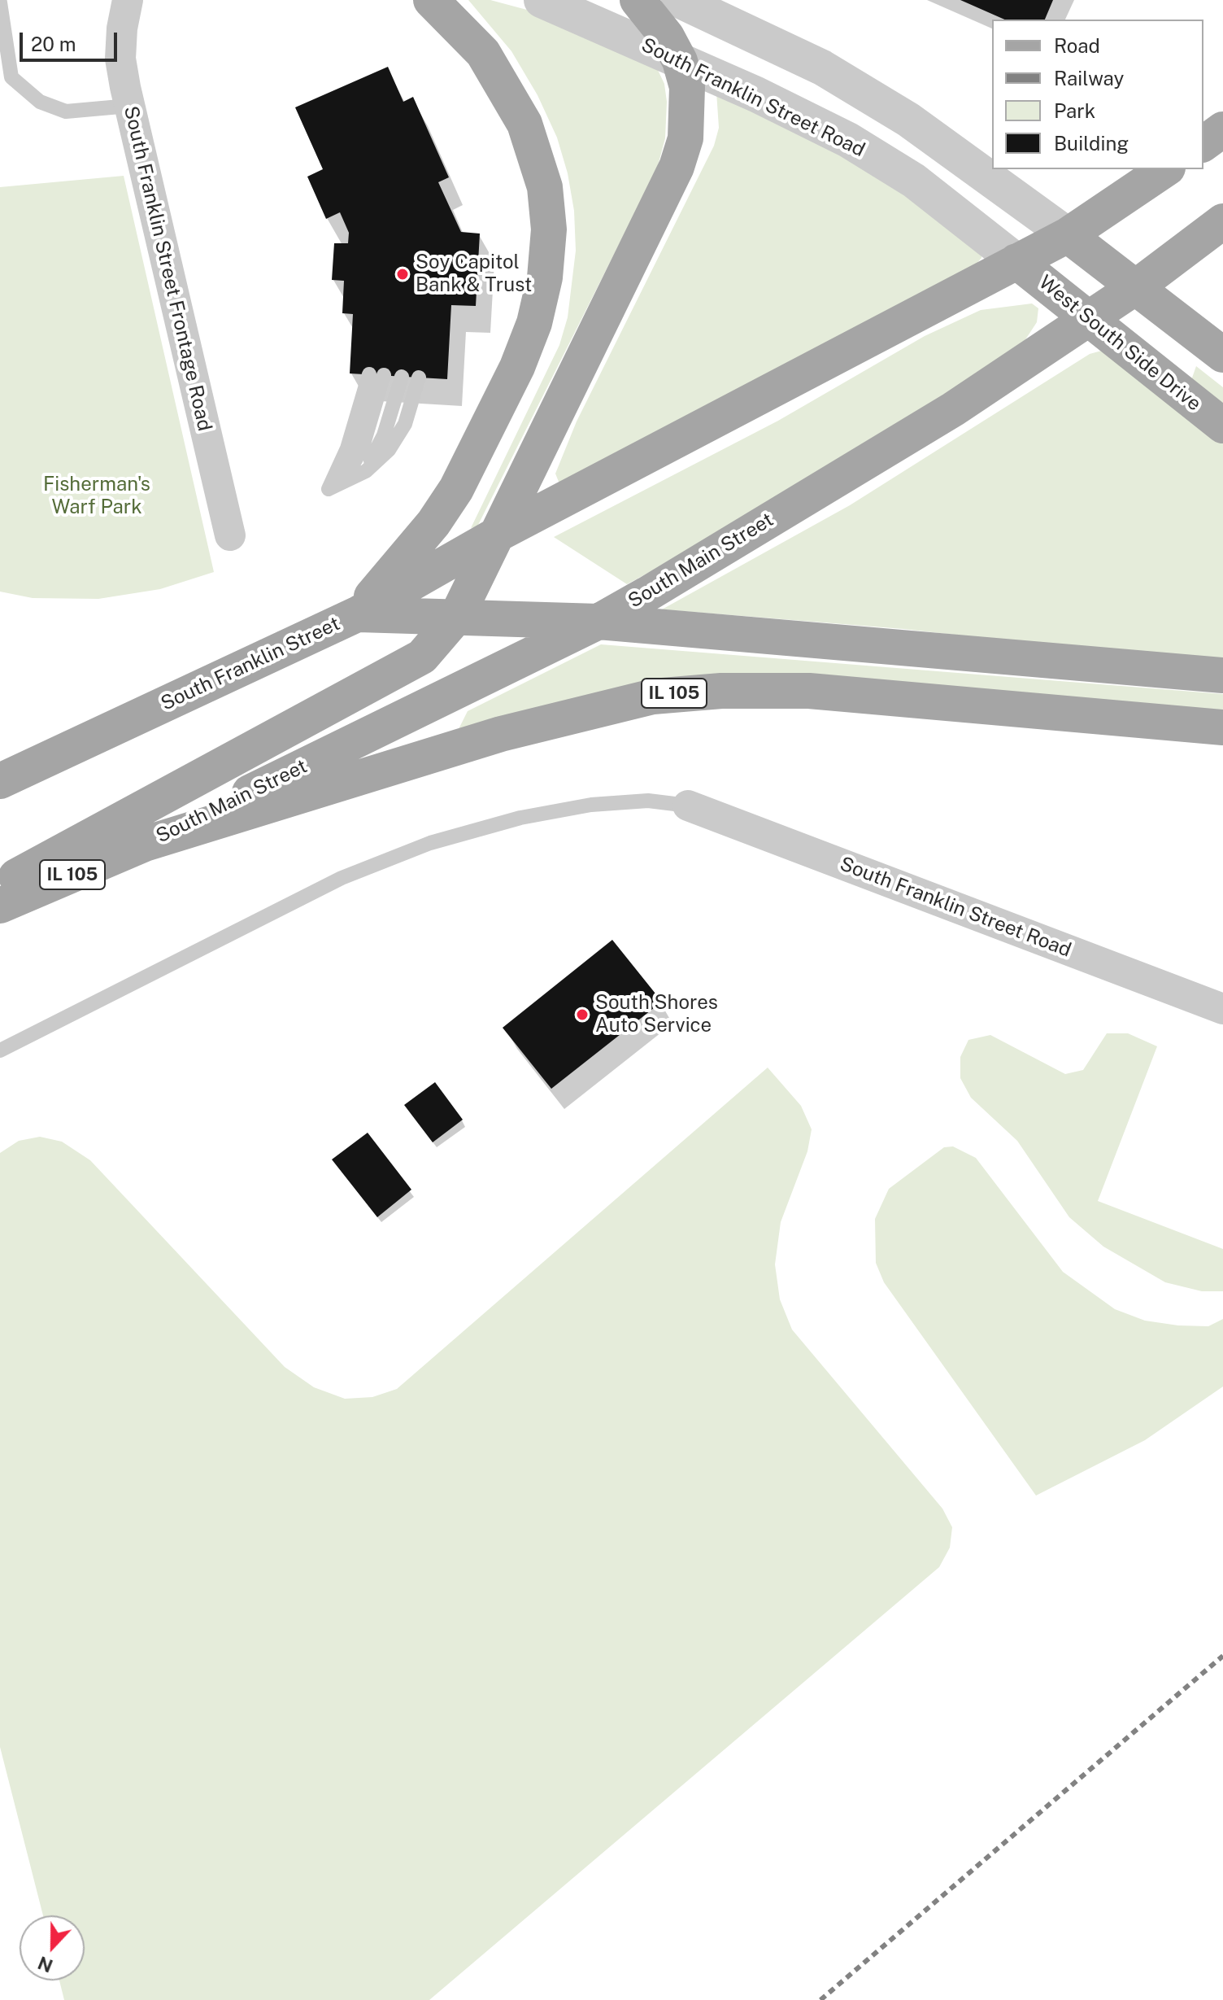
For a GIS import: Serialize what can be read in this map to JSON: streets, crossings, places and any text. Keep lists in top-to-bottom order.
{
  "streets": {
    "main road": [
      "West South Side Drive",
      "South Main Street",
      "South Franklin Street",
      "IL 105"
    ],
    "street": ["South Franklin Street Road", "South Franklin Street Frontage Road"]
  },
  "crossings": [
    ["South Franklin Street Road", "West South Side Drive"],
    ["West South Side Drive", "South Main Street"],
    ["South Main Street", "IL 105"]
  ],
  "parks": ["Fisherman's Warf Park"],
  "places": ["Soy Capitol Bank & Trust", "South Shores Auto Service"],
  "legend": [
    "Road",
    "Railway",
    "Park",
    "Building"
  ],
  "scale_bar": "20 m",
  "north": "bottom"
}
